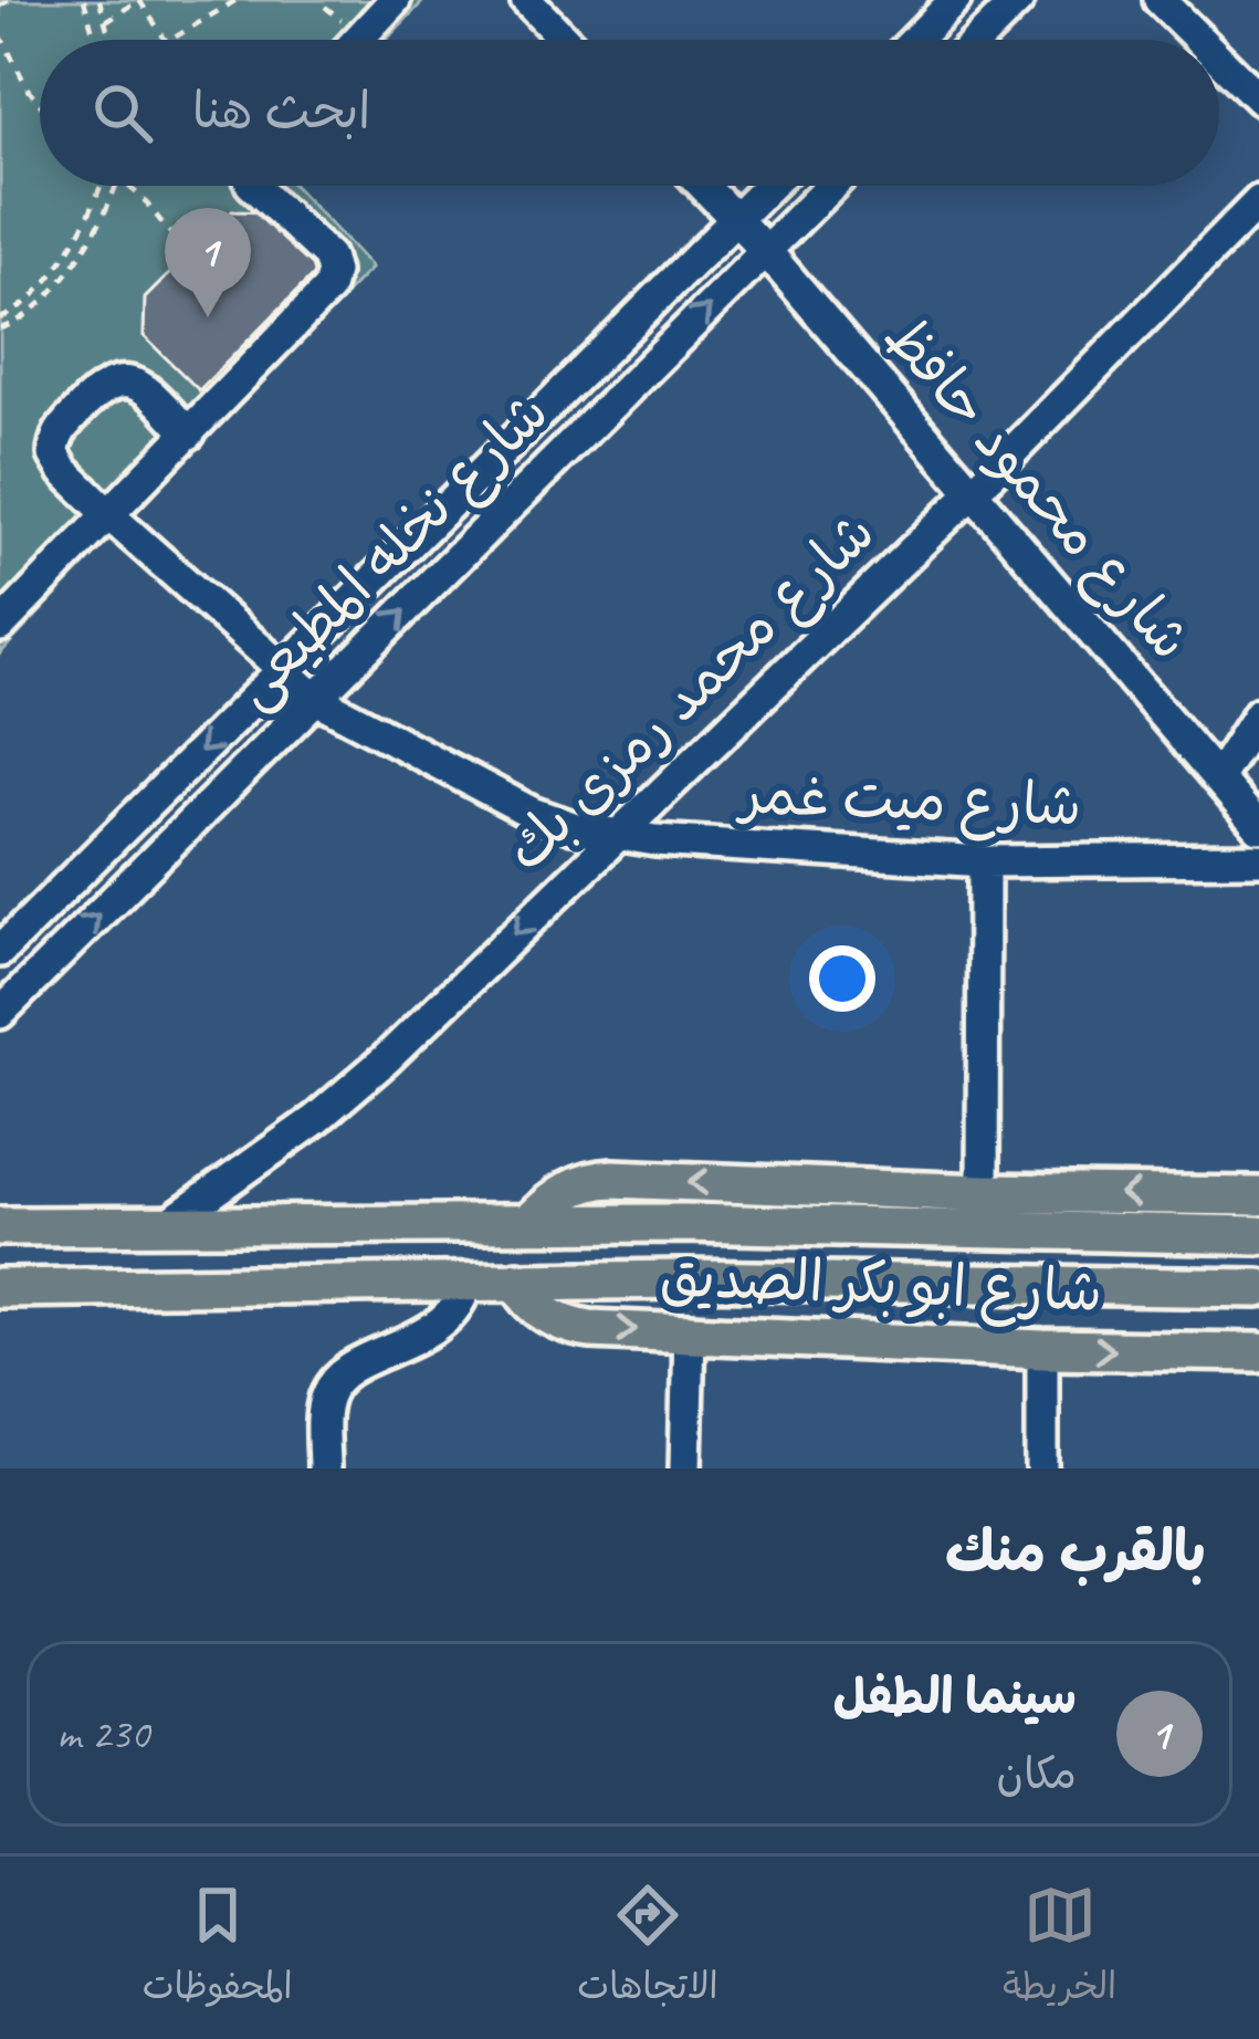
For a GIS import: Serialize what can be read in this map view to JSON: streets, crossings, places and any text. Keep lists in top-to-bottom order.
{
  "streets": {
    "main road": ["شارع ابو بكر الصديق"],
    "street": [
      "شارع محمود حافظ",
      "شارع نخله المطيعى",
      "شارع محمد رمزى بك",
      "شارع ميت غمر"
    ]
  },
  "crossings": [
    ["شارع محمود حافظ", "شارع نخله المطيعى"],
    ["شارع محمود حافظ", "شارع محمد رمزى بك"],
    ["شارع نخله المطيعى", "شارع ميت غمر"],
    ["شارع محمد رمزى بك", "شارع ميت غمر"],
    ["شارع محمد رمزى بك", "شارع ابو بكر الصديق"]
  ],
  "one_way": ["شارع محمد رمزى بك"],
  "page": {
    "search": "ابحث هنا",
    "pins": "1",
    "heading": "بالقرب منك",
    "list": [
      {
        "mark": "1",
        "name": "سينما الطفل",
        "note": "مكان",
        "value": "230 m"
      }
    ],
    "nav": ["الخريطة", "الاتجاهات", "المحفوظات"]
  }
}
